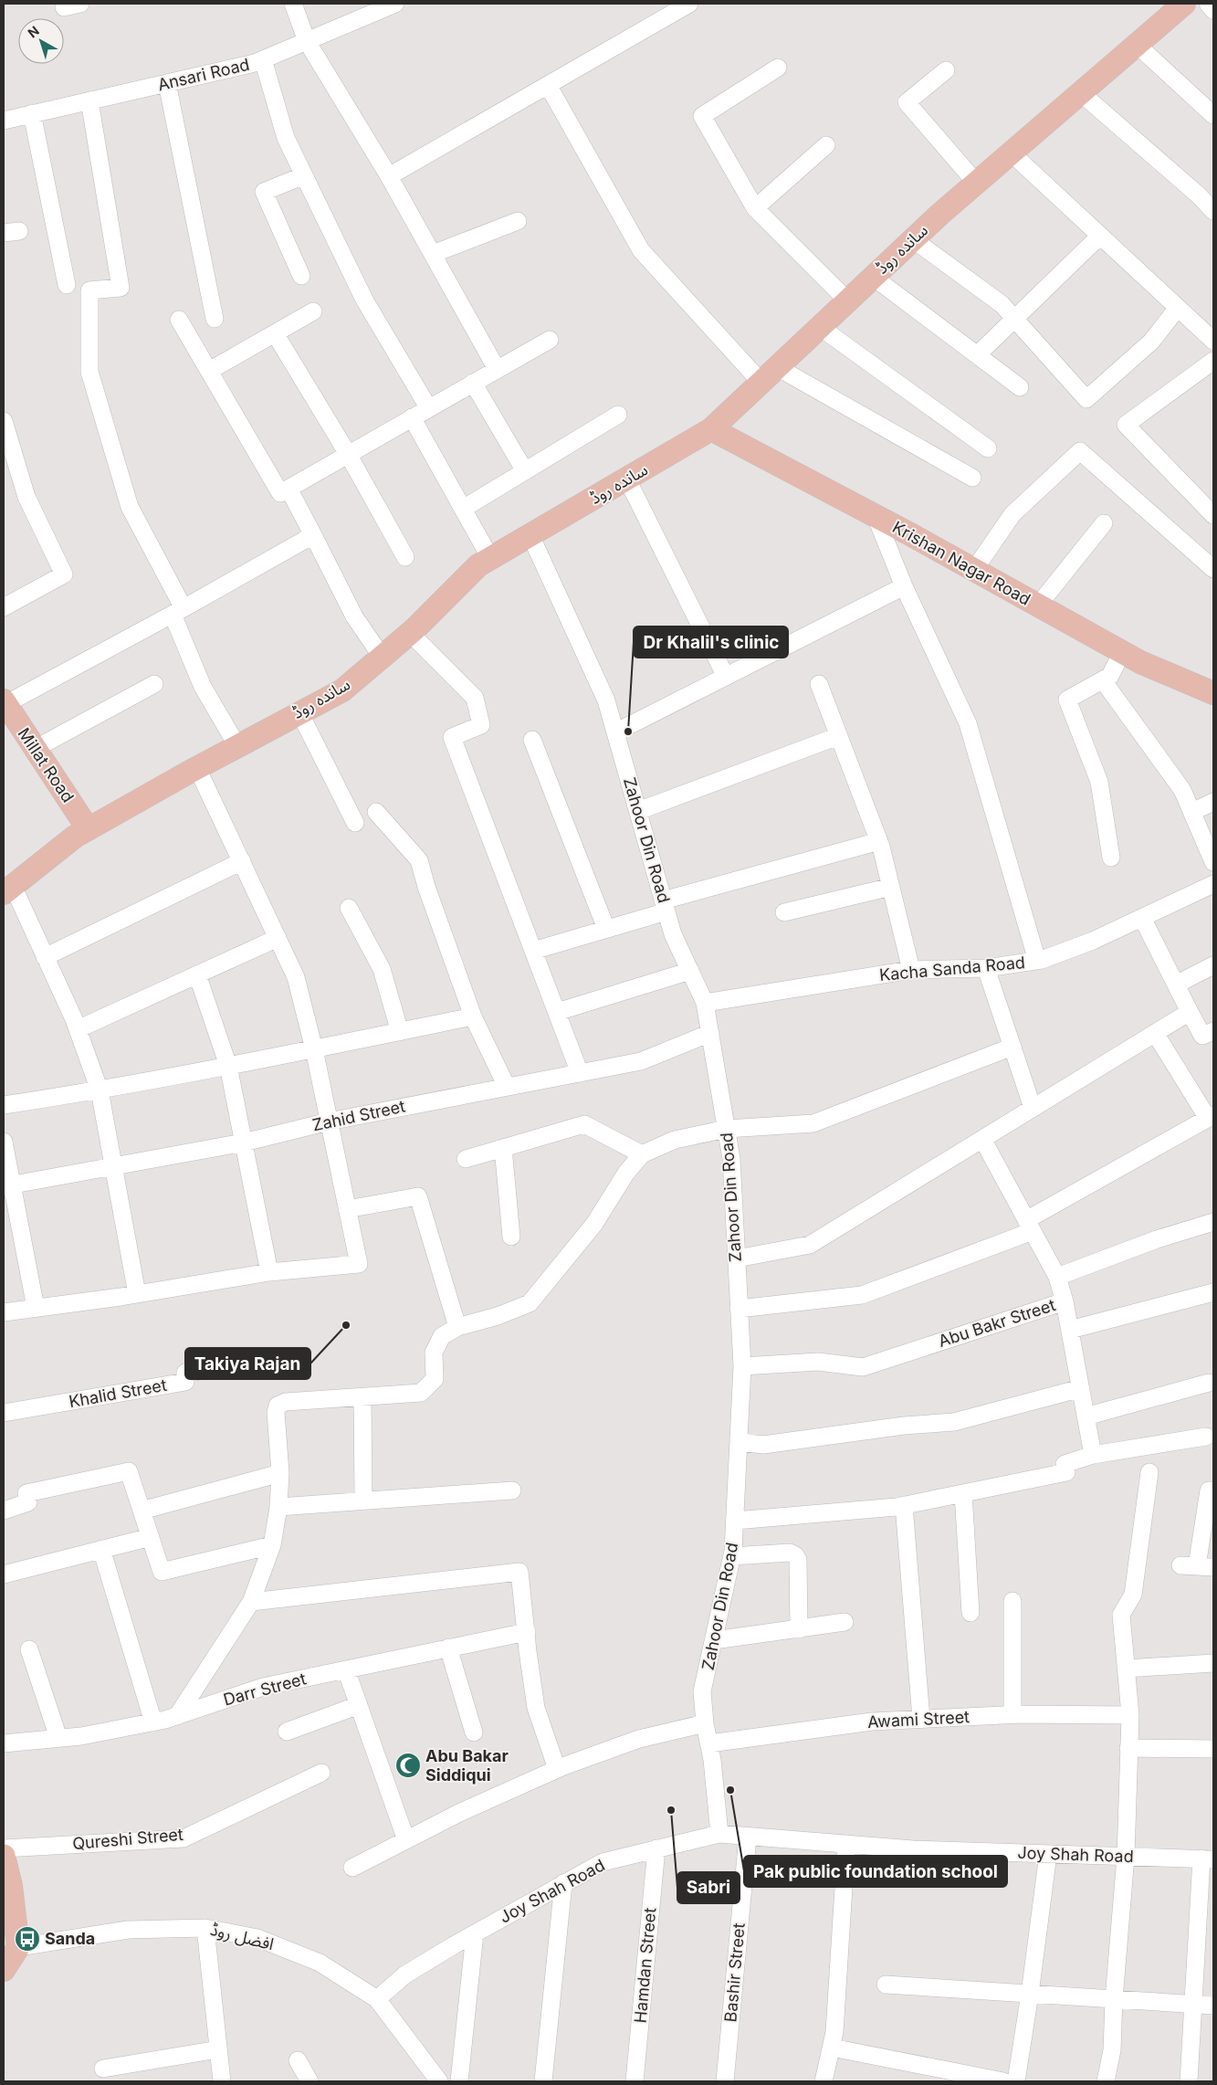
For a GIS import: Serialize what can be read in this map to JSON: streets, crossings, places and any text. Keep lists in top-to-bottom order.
{
  "streets": {
    "main road": ["ساندہ روڈ", "Krishan Nagar Road", "Millat Road"],
    "street": [
      "Ansari Road",
      "Zahoor Din Road",
      "Kacha Sanda Road",
      "Zahid Street",
      "Abu Bakr Street",
      "Khalid Street",
      "Darr Street",
      "Awami Street",
      "Qureshi Street",
      "Joy Shah Road",
      "افضل روڈ",
      "Hamdan Street",
      "Bashir Street"
    ]
  },
  "crossings": [
    ["ساندہ روڈ", "Krishan Nagar Road"],
    ["ساندہ روڈ", "Millat Road"],
    ["ساندہ روڈ", "Zahoor Din Road"],
    ["Zahoor Din Road", "Kacha Sanda Road"],
    ["Zahoor Din Road", "Zahid Street"],
    ["Zahoor Din Road", "Abu Bakr Street"],
    ["Zahoor Din Road", "Awami Street"],
    ["Zahoor Din Road", "Joy Shah Road"],
    ["Joy Shah Road", "افضل روڈ"],
    ["Joy Shah Road", "Hamdan Street"],
    ["Joy Shah Road", "Bashir Street"]
  ],
  "places": {
    "other": [
      "Dr Khalil's clinic",
      "Takiya Rajan",
      "Pak public foundation school",
      "Sabri"
    ],
    "mosque": ["Abu Bakar Siddiqui"],
    "bus stop": ["Sanda"]
  },
  "north": "top left"
}
